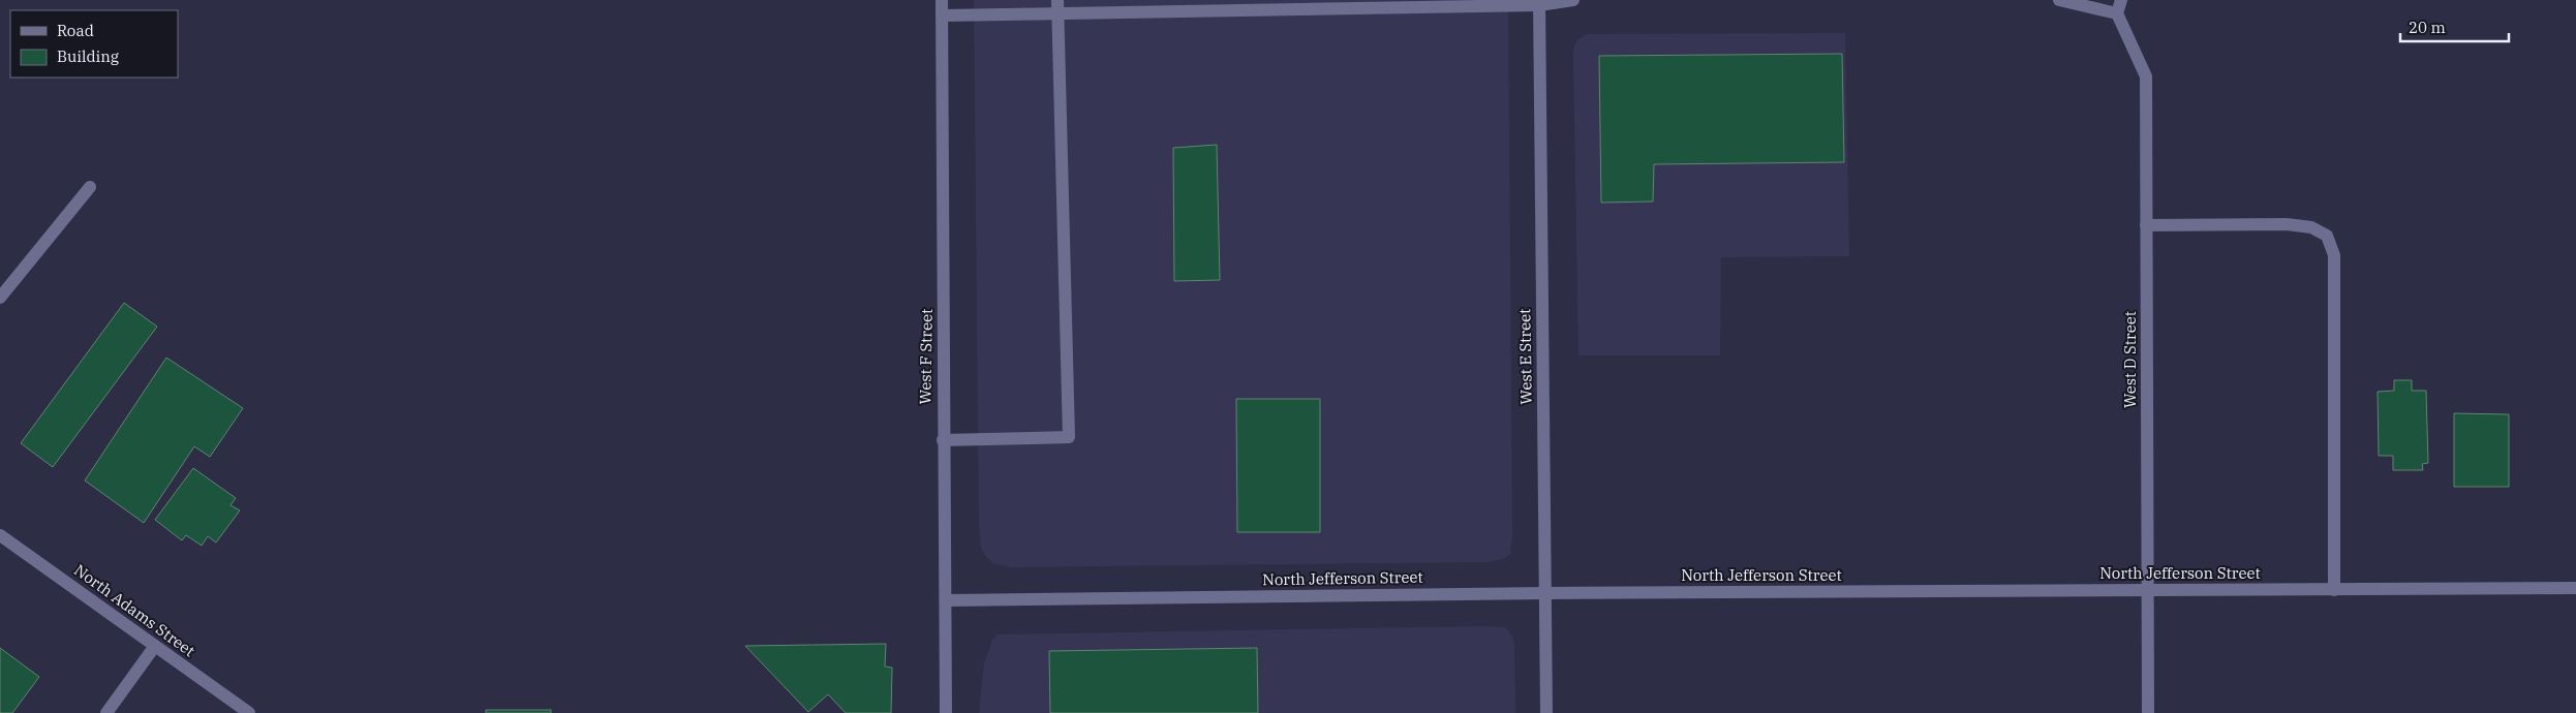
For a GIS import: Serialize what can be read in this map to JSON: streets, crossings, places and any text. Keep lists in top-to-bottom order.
{
  "streets": {
    "street": [
      "West F Street",
      "West E Street",
      "West D Street",
      "North Jefferson Street",
      "North Adams Street"
    ]
  },
  "crossings": [
    ["West F Street", "North Jefferson Street"],
    ["West E Street", "North Jefferson Street"],
    ["West D Street", "North Jefferson Street"]
  ],
  "legend": ["Road", "Building"],
  "scale_bar": "20 m"
}
